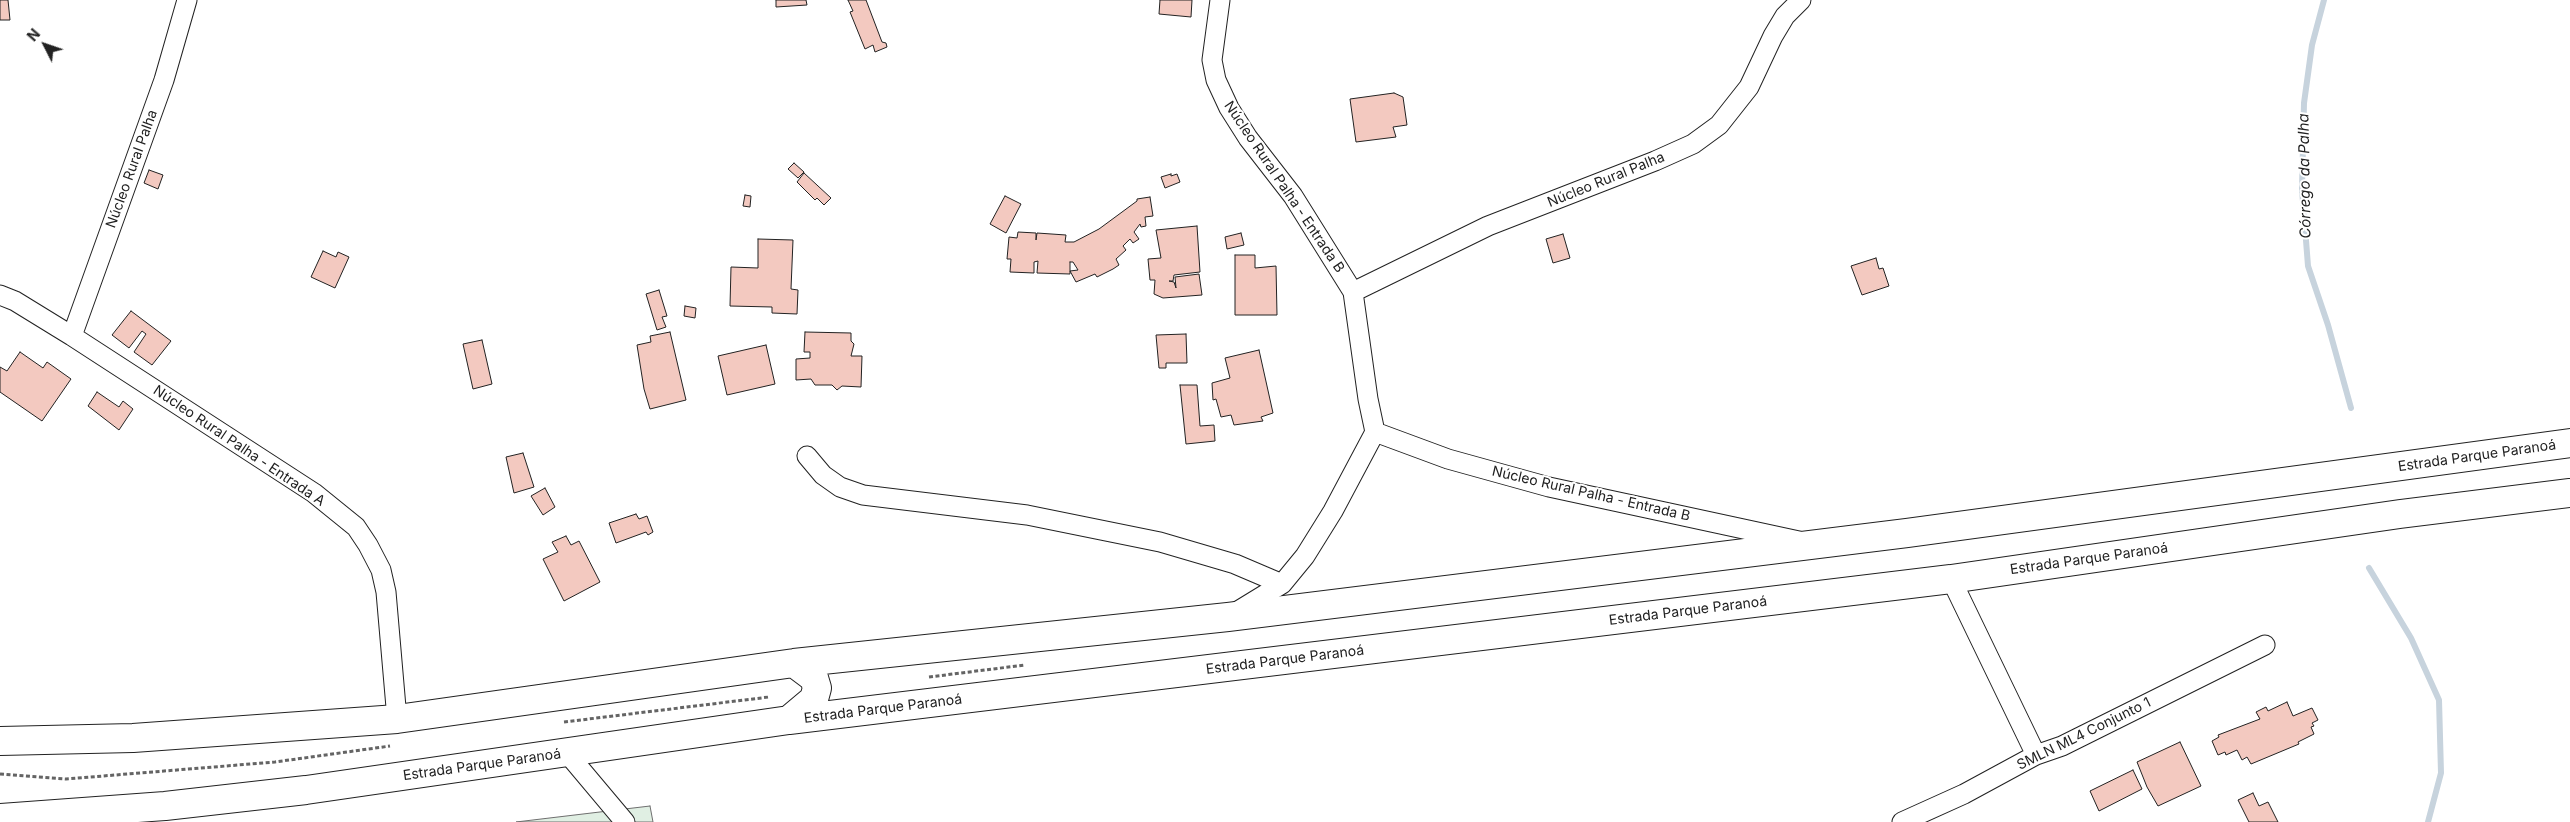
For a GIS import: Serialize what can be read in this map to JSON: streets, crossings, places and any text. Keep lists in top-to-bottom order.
{
  "streets": {
    "main road": ["Estrada Parque Paranoá"],
    "street": [
      "Núcleo Rural Palha",
      "Núcleo Rural Palha - Entrada B",
      "Núcleo Rural Palha - Entrada A",
      "SMLN ML4 Conjunto 1"
    ]
  },
  "crossings": [
    ["Núcleo Rural Palha", "Núcleo Rural Palha - Entrada B"],
    ["Núcleo Rural Palha", "Núcleo Rural Palha - Entrada A"],
    ["Núcleo Rural Palha - Entrada B", "Estrada Parque Paranoá"],
    ["Núcleo Rural Palha - Entrada A", "Estrada Parque Paranoá"]
  ],
  "water": ["Córrego da Palha"],
  "north": "top left"
}
